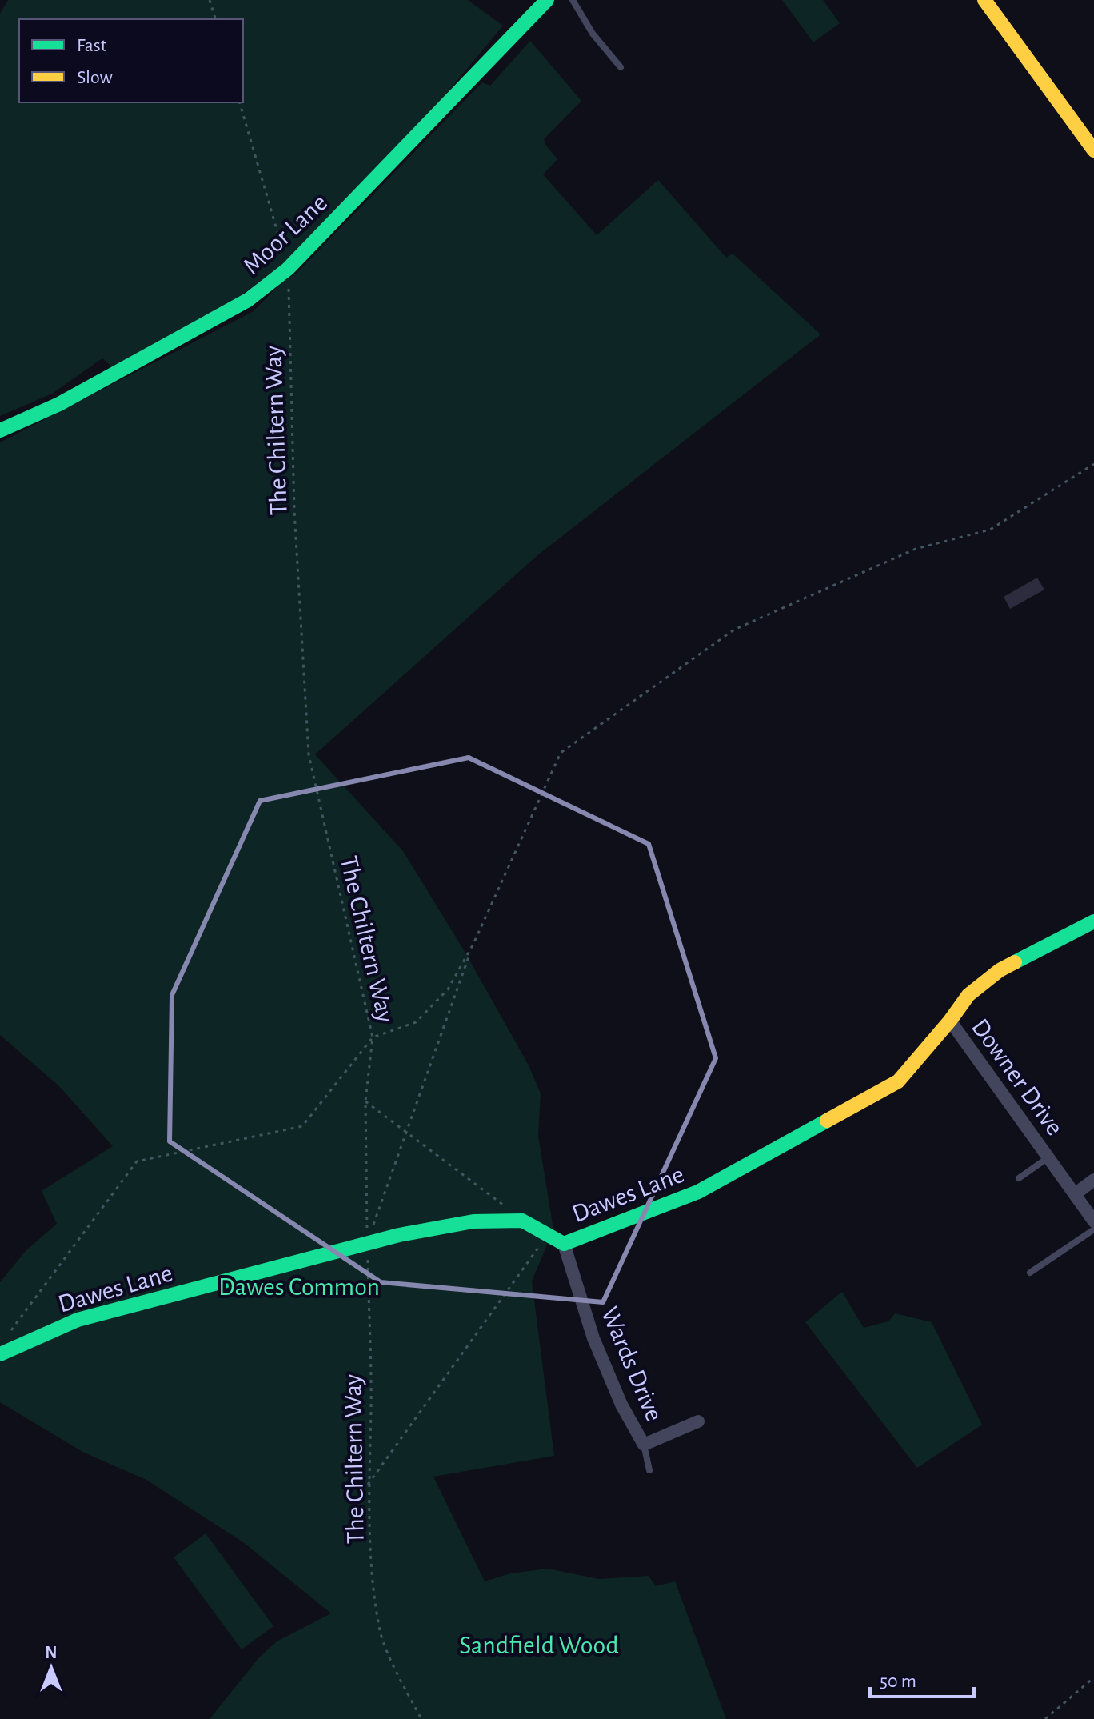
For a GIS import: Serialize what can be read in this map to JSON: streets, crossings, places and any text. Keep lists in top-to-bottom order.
{
  "streets": {
    "street": [
      "Moor Lane",
      "Downer Drive",
      "Dawes Lane",
      "Wards Drive"
    ],
    "path": ["The Chiltern Way"]
  },
  "crossings": [
    ["The Chiltern Way", "Dawes Lane"],
    ["Downer Drive", "Dawes Lane"],
    ["Dawes Lane", "Wards Drive"]
  ],
  "parks": ["Dawes Common", "Sandfield Wood"],
  "legend": ["Fast", "Slow"],
  "scale_bar": "50 m",
  "north": "top"
}
